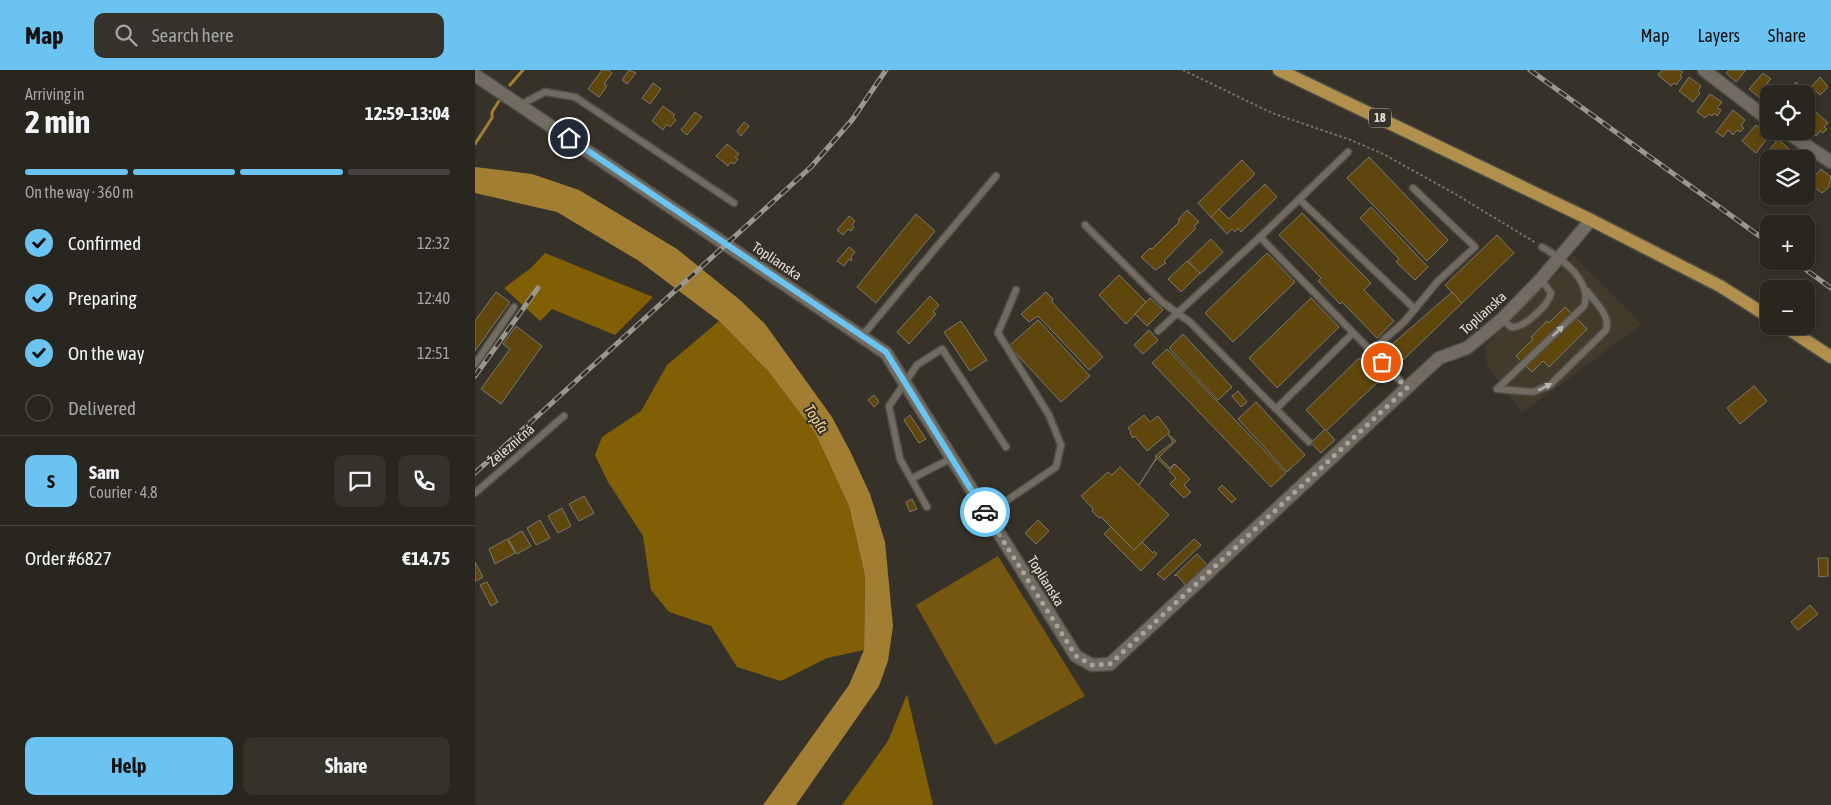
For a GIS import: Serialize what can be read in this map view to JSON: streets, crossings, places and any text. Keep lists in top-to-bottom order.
{
  "streets": {
    "main road": ["18"],
    "street": ["Toplianska"],
    "lane": ["Železničná"]
  },
  "crossings": [
    ["18", "Toplianska"]
  ],
  "water": ["Topľa"],
  "page": {
    "header": "Map",
    "search": "Search here",
    "nav": ["Map", "Layers", "Share"],
    "heading": ["2 min", "Arriving in", "12:59–13:04"],
    "panel": [
      "Sam",
      "Courier · 4.8",
      "Order #6827",
      "€14.75"
    ],
    "map_buttons": ["+", "−"],
    "bar": "On the way · 360 m",
    "list": [
      ["Confirmed", "12:32"],
      ["Preparing", "12:40"],
      ["On the way", "12:51"],
      "Delivered"
    ],
    "round": "S",
    "buttons": ["Help", "Share"]
  }
}
